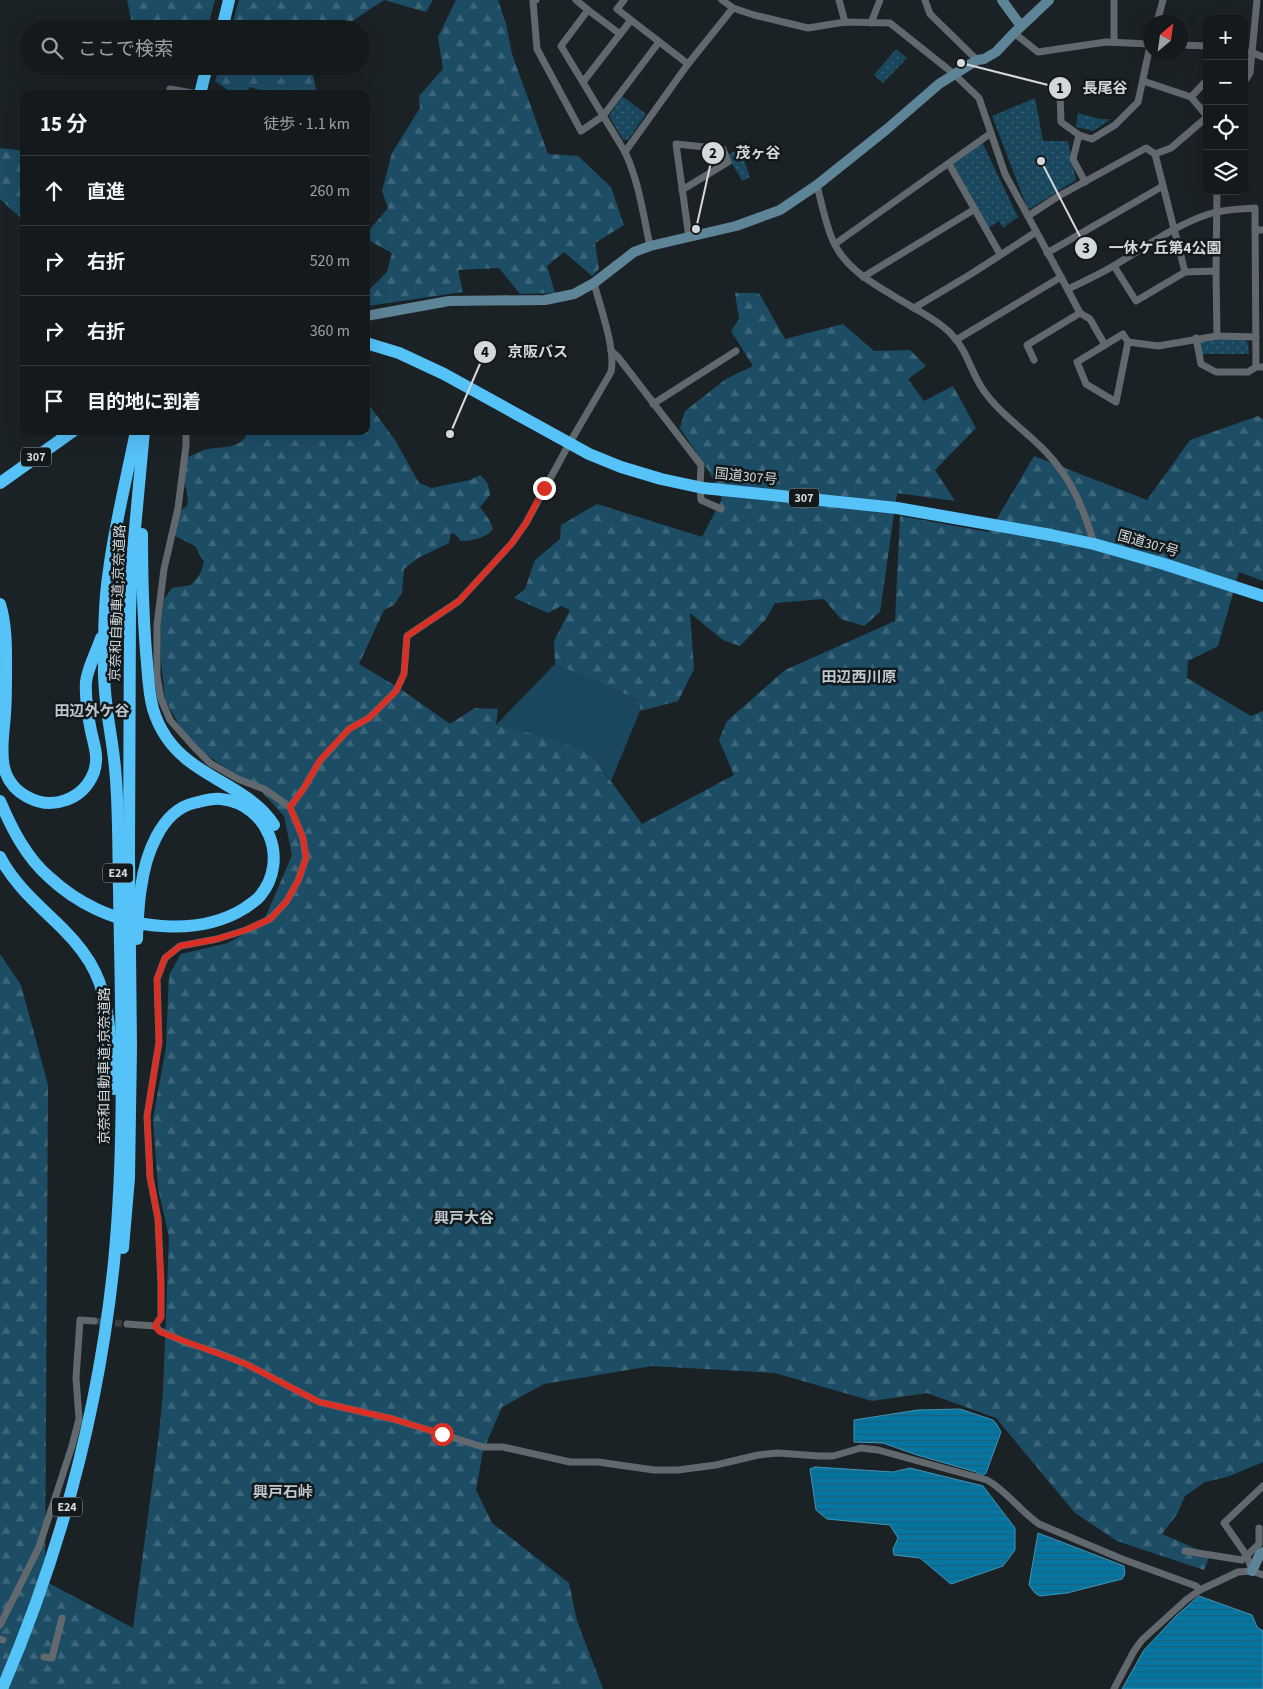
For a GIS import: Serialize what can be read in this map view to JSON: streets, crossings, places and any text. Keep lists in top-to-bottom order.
{
  "streets": {
    "highway": [
      "307",
      "国道307号",
      "京奈和自動車道;京奈道路",
      "E24"
    ]
  },
  "districts": [
    "田辺西川原",
    "田辺外ケ谷",
    "興戸大谷",
    "興戸石峠"
  ],
  "places": [
    "長尾谷",
    "一休ケ丘第4公園",
    "茂ヶ谷",
    "京阪バス"
  ],
  "north": "top right",
  "page": {
    "map_buttons": ["+", "−"],
    "search": "ここで検索",
    "heading": ["15 分", "徒歩 · 1.1 km"],
    "list": [
      ["直進", "260 m"],
      ["右折", "520 m"],
      ["右折", "360 m"],
      "目的地に到着"
    ]
  }
}
